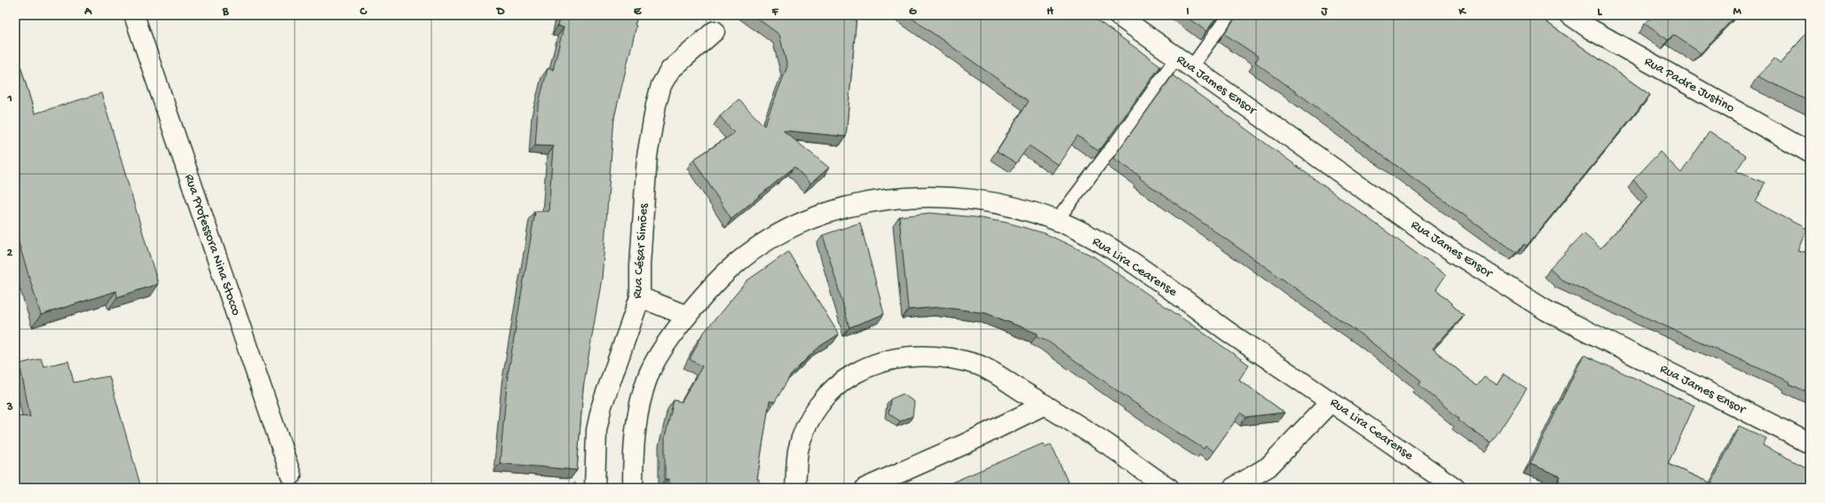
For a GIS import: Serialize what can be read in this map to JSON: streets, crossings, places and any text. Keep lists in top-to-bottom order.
{
  "streets": {
    "street": [
      "Rua James Ensor",
      "Rua Padre Justino",
      "Rua Professora Nina Stocco",
      "Rua César Simões",
      "Rua Lira Cearense"
    ]
  },
  "grid": {
    "columns": [
      "A",
      "B",
      "C",
      "D",
      "E",
      "F",
      "G",
      "H",
      "I",
      "J",
      "K",
      "L",
      "M"
    ],
    "rows": ["1", "2", "3"]
  }
}
